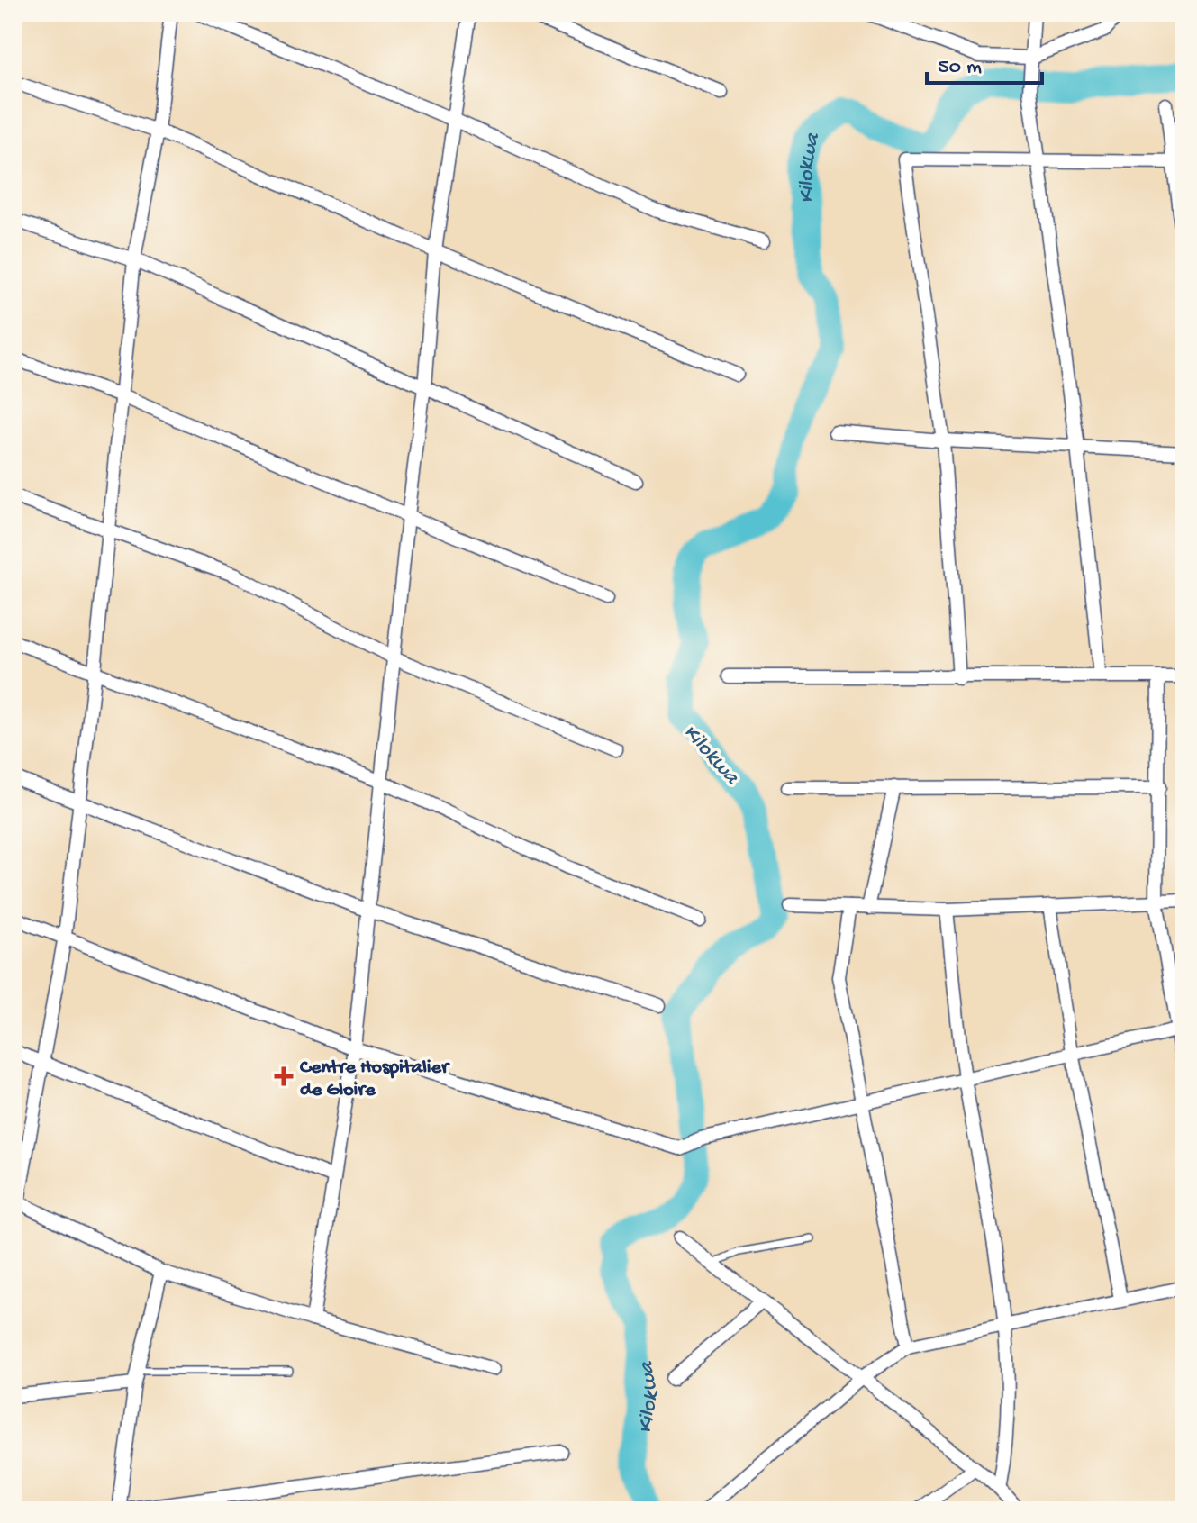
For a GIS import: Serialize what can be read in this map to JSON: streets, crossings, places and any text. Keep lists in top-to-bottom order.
{
  "water": ["Kilokwa"],
  "places": {
    "health": ["Centre Hospitalier de Gloire"]
  },
  "scale_bar": "50 m"
}
